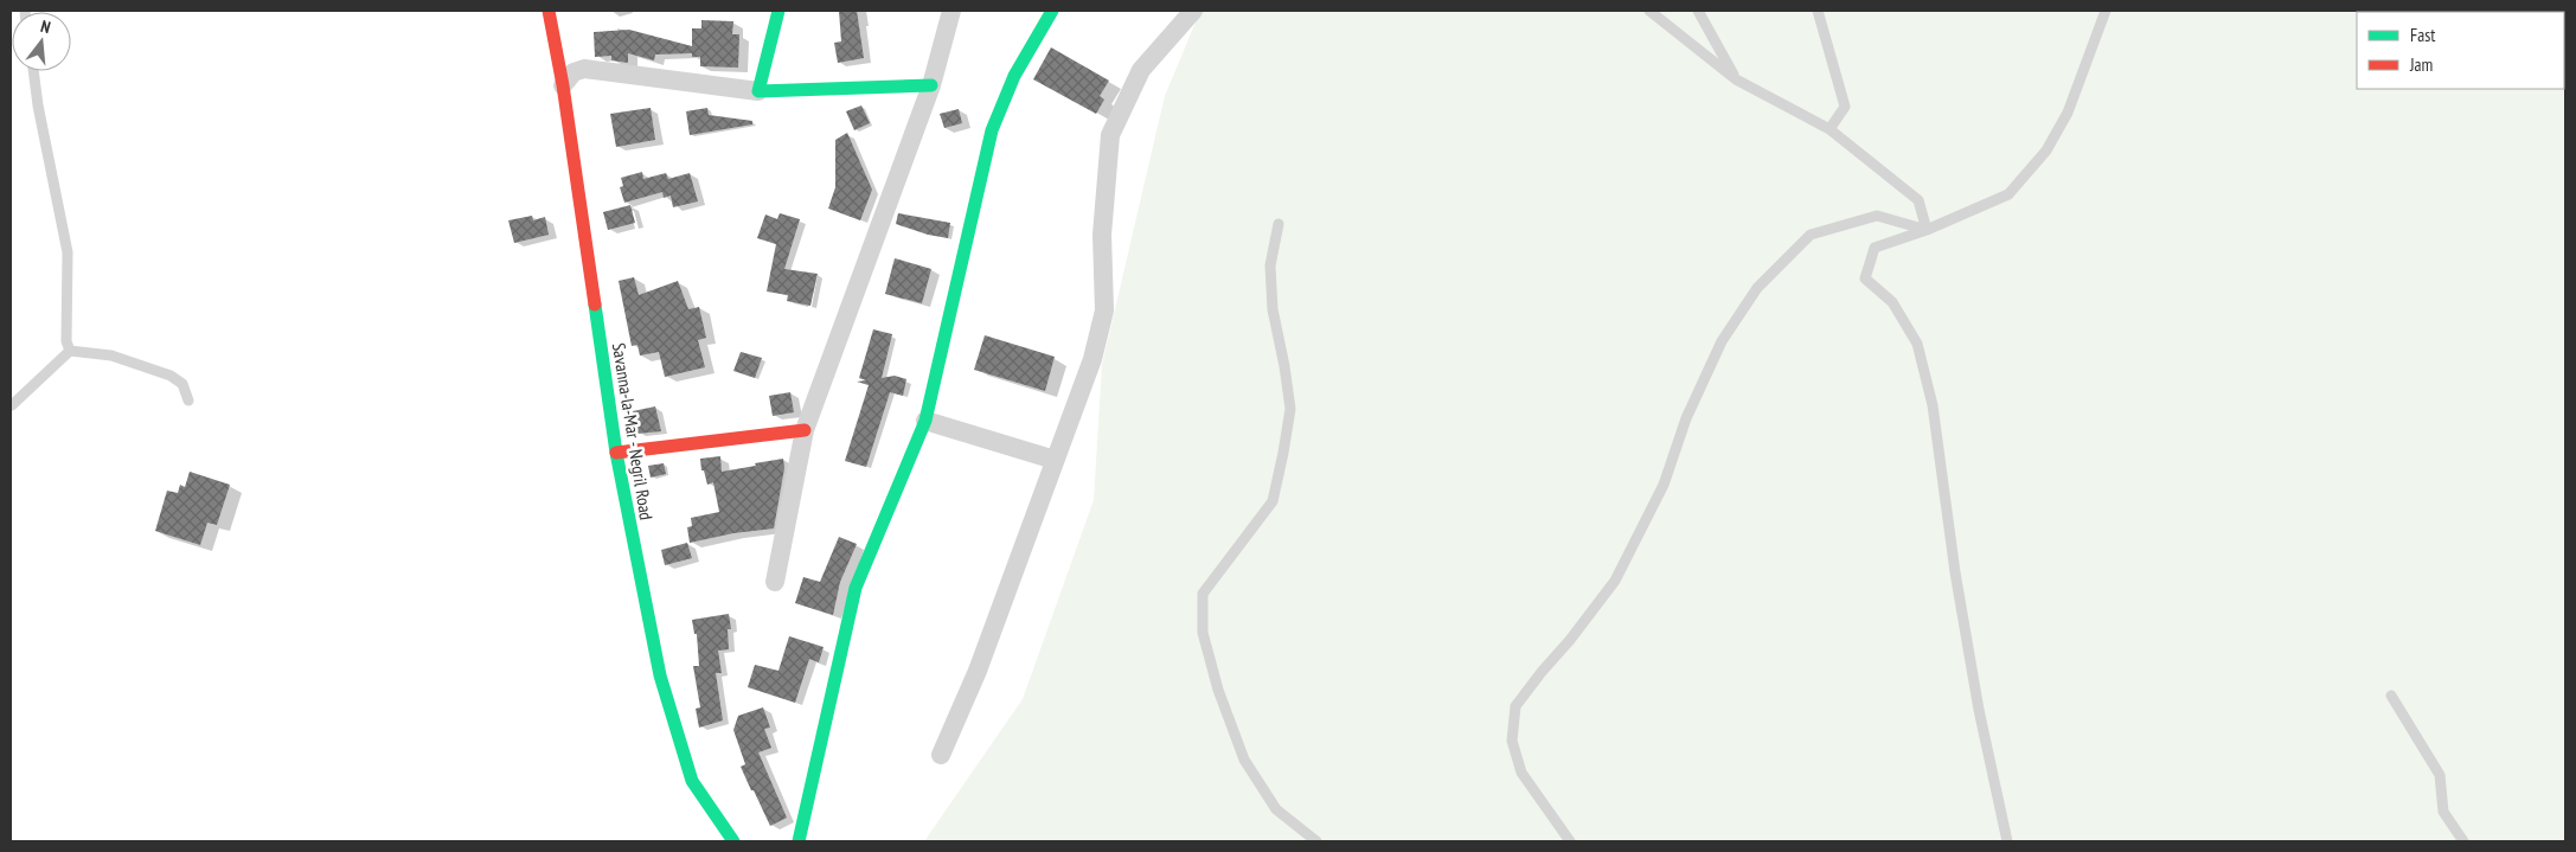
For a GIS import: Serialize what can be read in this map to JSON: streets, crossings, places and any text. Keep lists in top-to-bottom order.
{
  "streets": {
    "street": ["Savanna-la-Mar - Negril Road"]
  },
  "legend": ["Fast", "Jam"],
  "north": "top"
}
